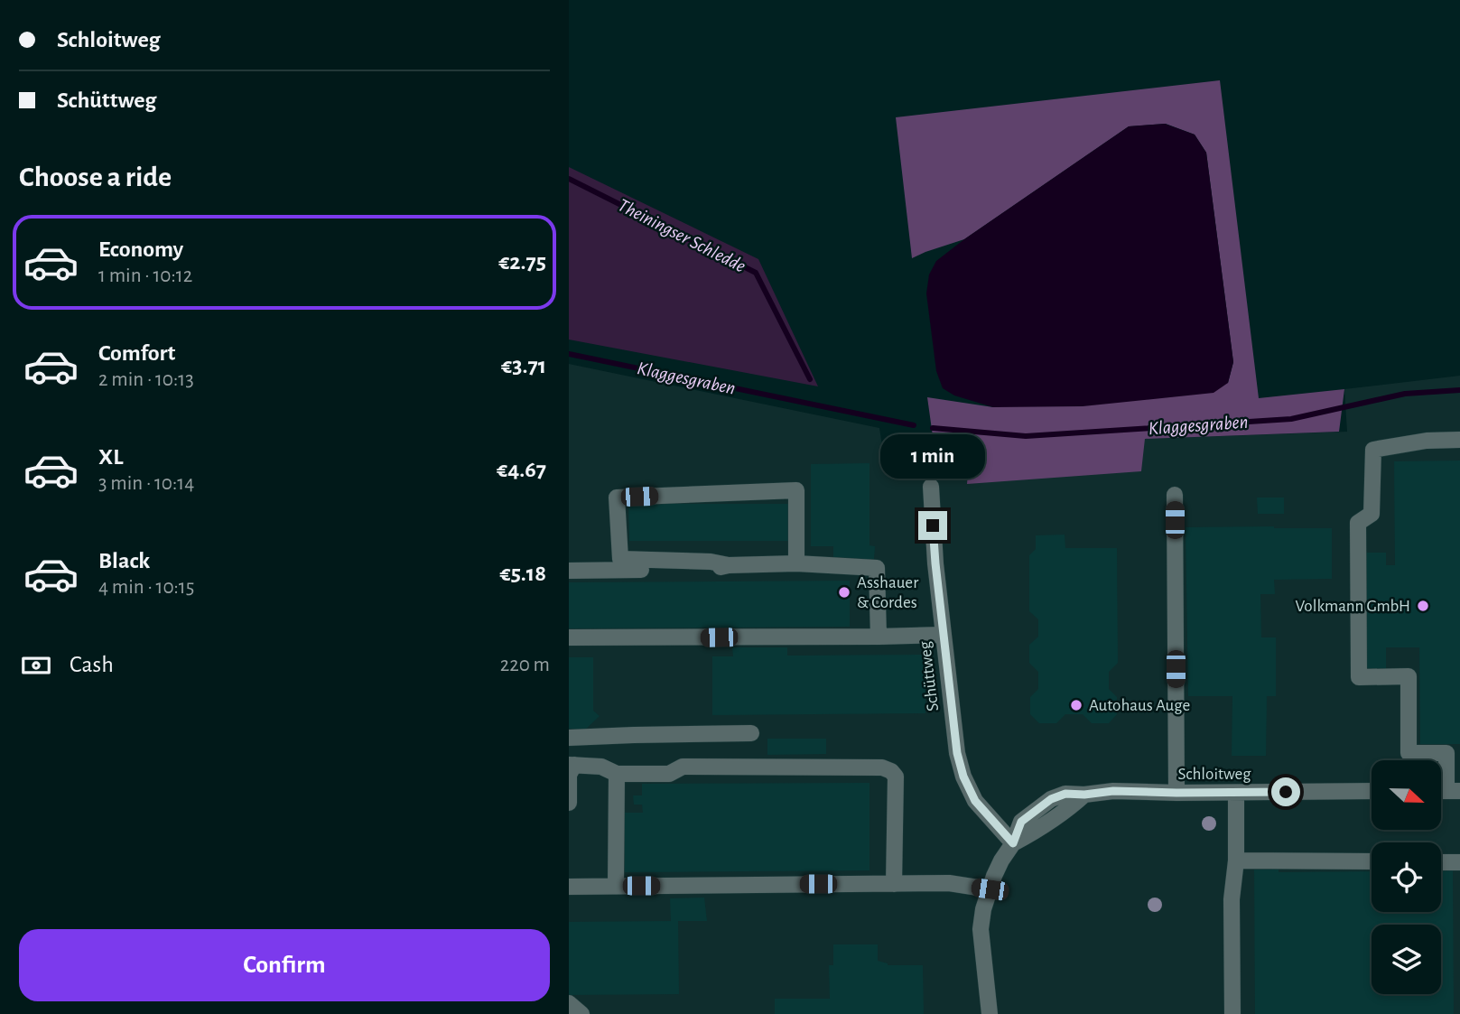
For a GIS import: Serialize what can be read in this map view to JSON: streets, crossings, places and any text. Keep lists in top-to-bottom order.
{
  "streets": {
    "street": ["Schüttweg", "Schloitweg"]
  },
  "crossings": [
    ["Schüttweg", "Schloitweg"]
  ],
  "water": ["Theiningser Schledde", "Klaggesgraben"],
  "places": ["Asshauer & Cordes", "Volkmann GmbH", "Autohaus Auge"],
  "north": "right",
  "page": {
    "banner": ["Schloitweg", "Schüttweg"],
    "heading": "Choose a ride",
    "list": [
      {
        "name": "Economy",
        "note": "1 min · 10:12",
        "value": "€2.75"
      },
      {
        "name": "Comfort",
        "note": "2 min · 10:13",
        "value": "€3.71"
      },
      {
        "name": "XL",
        "note": "3 min · 10:14",
        "value": "€4.67"
      },
      {
        "name": "Black",
        "note": "4 min · 10:15",
        "value": "€5.18"
      }
    ],
    "bubble": "1 min",
    "pay": ["Cash", "220 m"],
    "buttons": "Confirm"
  }
}
